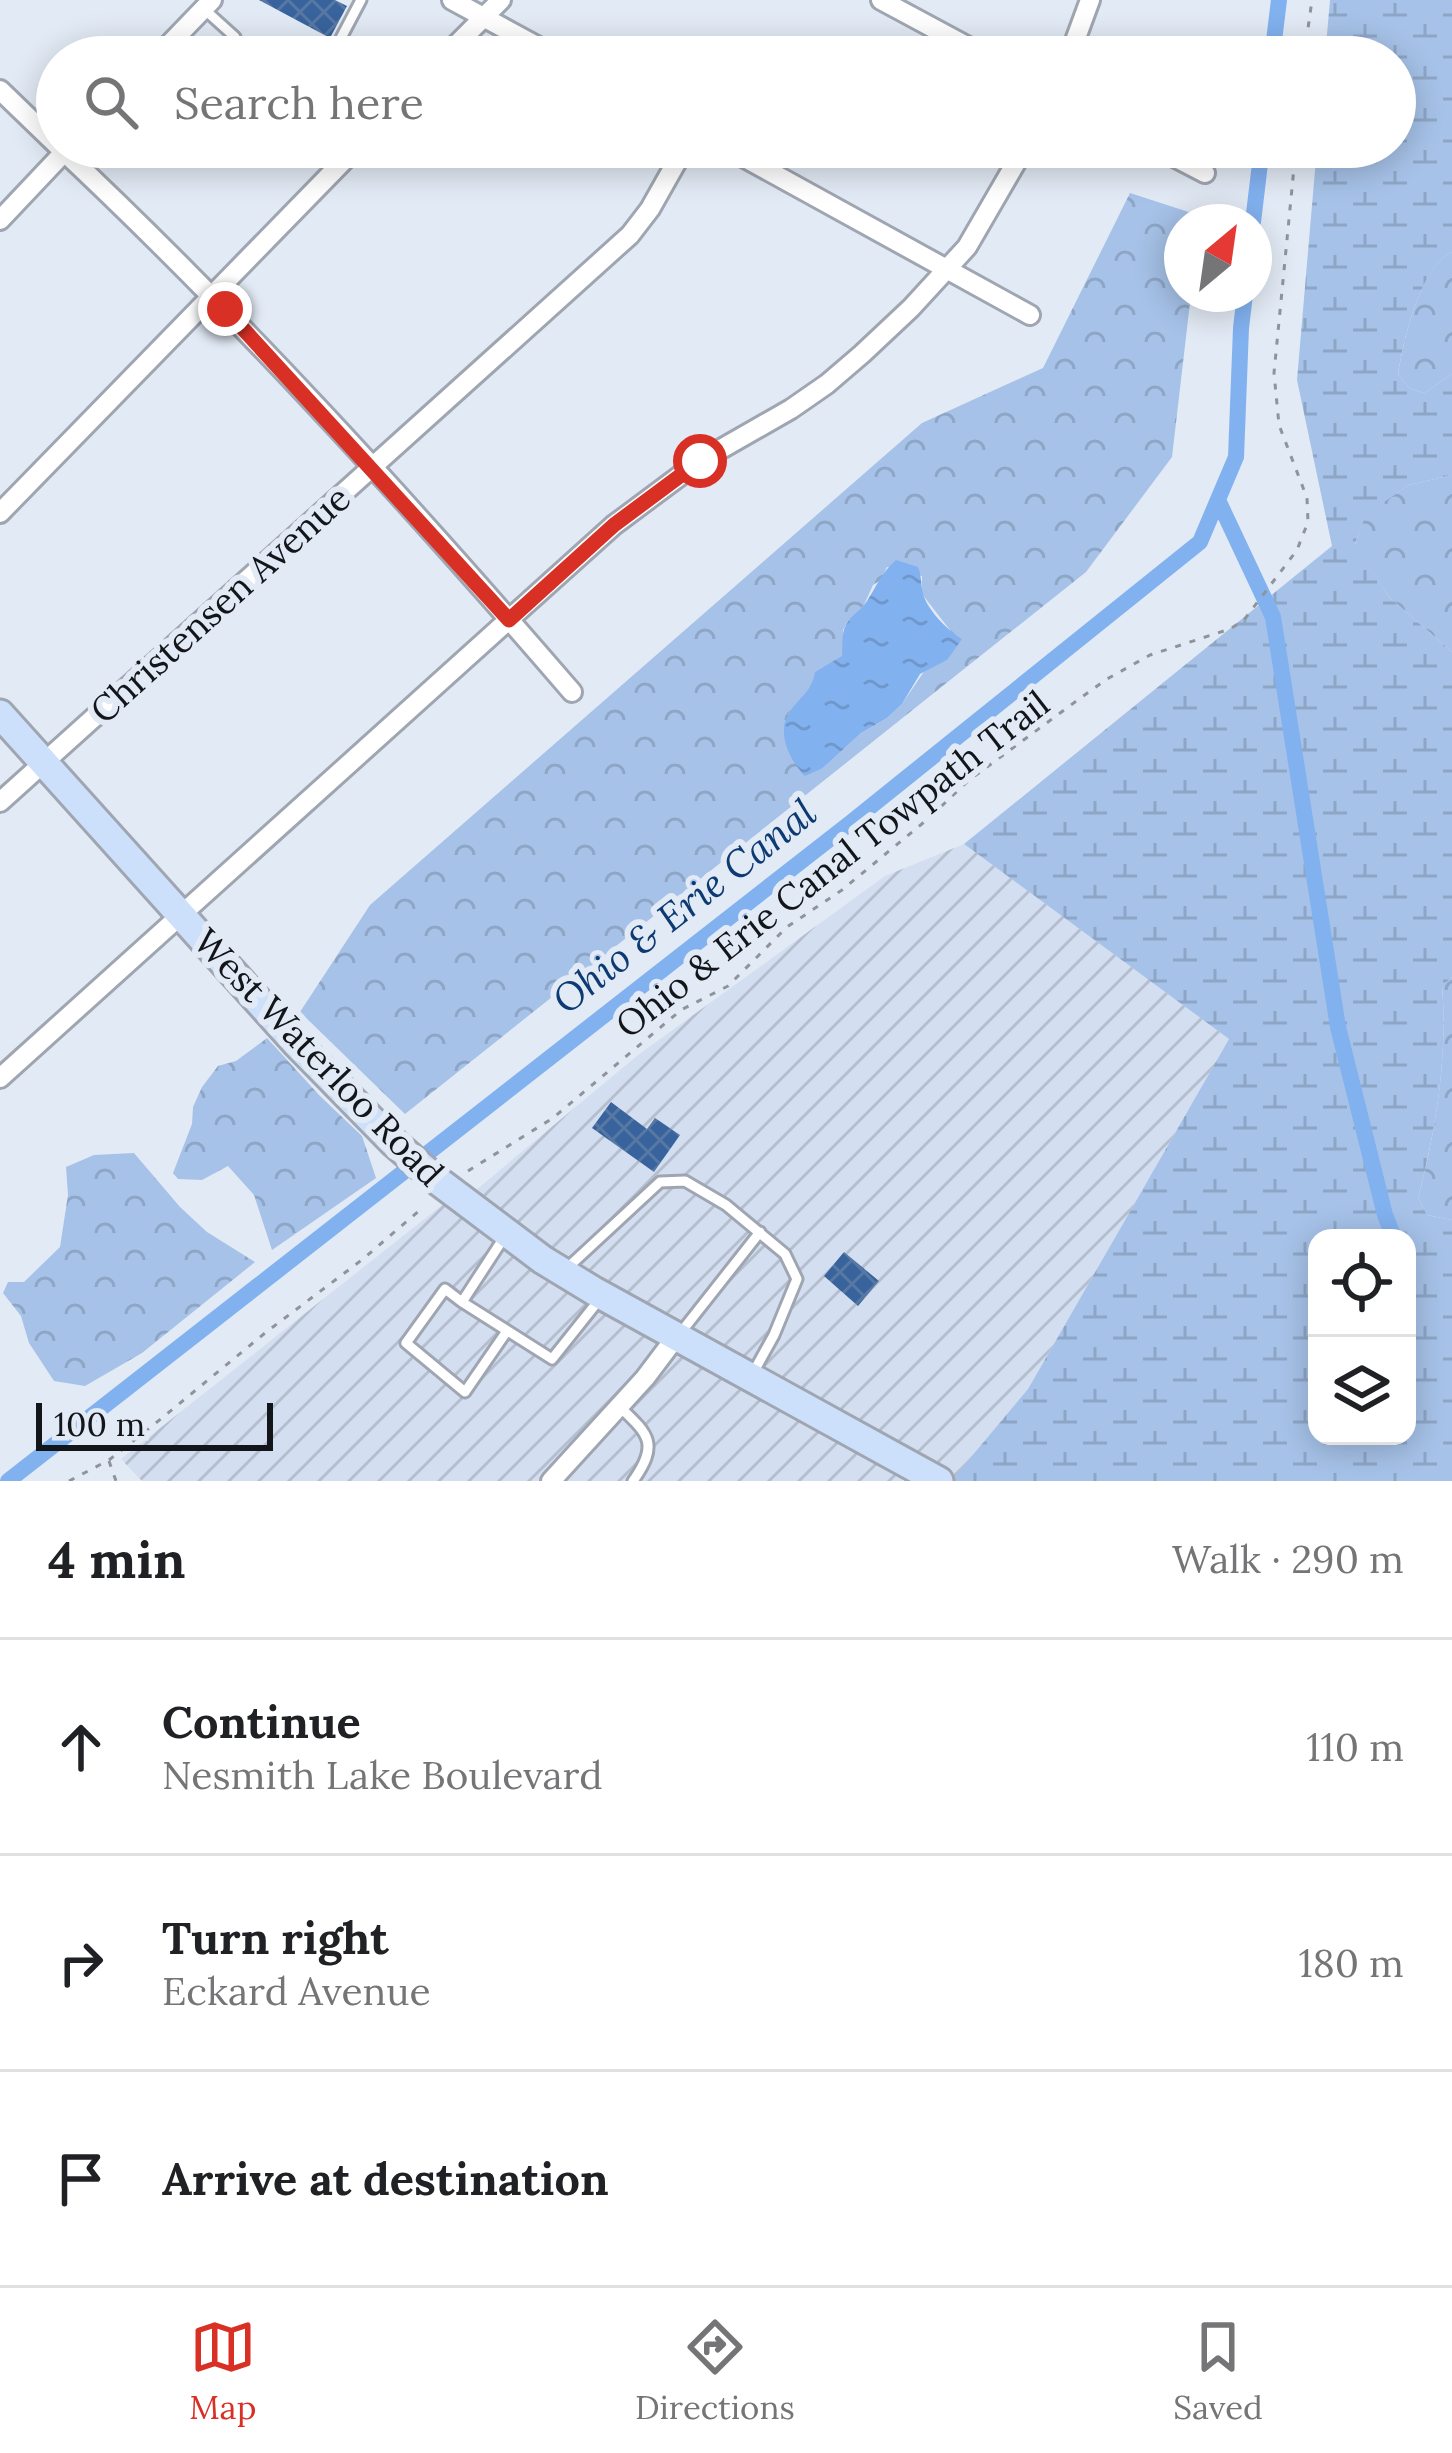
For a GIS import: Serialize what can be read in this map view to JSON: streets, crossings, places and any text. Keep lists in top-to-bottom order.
{
  "streets": {
    "main road": ["West Waterloo Road"],
    "street": ["Christensen Avenue"],
    "path": ["Ohio & Erie Canal Towpath Trail"]
  },
  "crossings": [
    ["Christensen Avenue", "West Waterloo Road"]
  ],
  "water": ["Ohio & Erie Canal"],
  "scale_bar": "100 m",
  "north": "top right",
  "page": {
    "search": "Search here",
    "scale": "100 m",
    "heading": ["4 min", "Walk · 290 m"],
    "list": [
      ["Continue", "Nesmith Lake Boulevard", "110 m"],
      ["Turn right", "Eckard Avenue", "180 m"],
      "Arrive at destination"
    ],
    "nav": ["Map", "Directions", "Saved"]
  }
}
